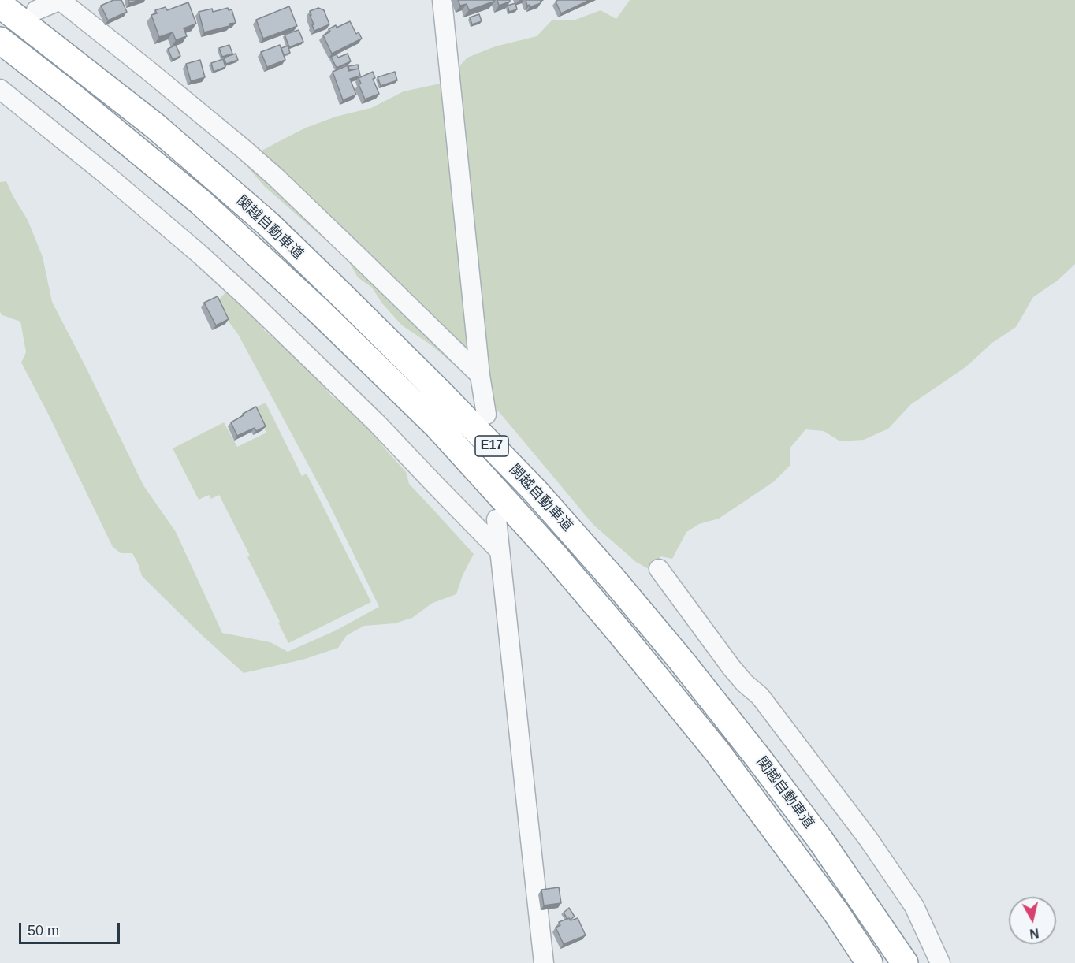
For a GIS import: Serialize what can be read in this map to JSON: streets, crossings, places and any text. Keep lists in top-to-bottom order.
{
  "streets": {
    "highway": ["関越自動車道", "E17"]
  },
  "scale_bar": "50 m",
  "north": "bottom"
}
